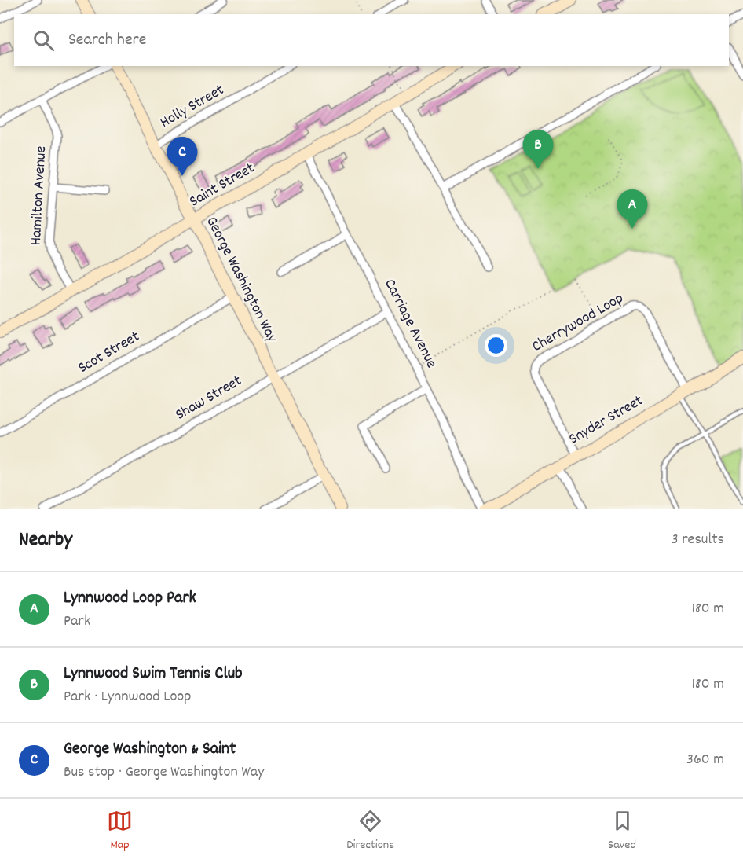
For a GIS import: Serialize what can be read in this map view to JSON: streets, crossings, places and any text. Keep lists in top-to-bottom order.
{
  "streets": {
    "street": [
      "Holly Street",
      "Saint Street",
      "Hamilton Avenue",
      "George Washington Way",
      "Cherrywood Loop",
      "Carriage Avenue",
      "Scot Street",
      "Shaw Street",
      "Snyder Street"
    ]
  },
  "crossings": [
    ["Holly Street", "George Washington Way"],
    ["Saint Street", "Hamilton Avenue"],
    ["Saint Street", "George Washington Way"],
    ["Saint Street", "Carriage Avenue"],
    ["George Washington Way", "Scot Street"],
    ["George Washington Way", "Shaw Street"],
    ["Cherrywood Loop", "Snyder Street"],
    ["Carriage Avenue", "Shaw Street"],
    ["Carriage Avenue", "Snyder Street"]
  ],
  "page": {
    "search": "Search here",
    "pins": ["B", "C", "A"],
    "heading": ["Nearby", "3 results"],
    "list": [
      {
        "mark": "A",
        "name": "Lynnwood Loop Park",
        "note": "Park",
        "value": "180 m"
      },
      {
        "mark": "B",
        "name": "Lynnwood Swim Tennis Club",
        "note": "Park · Lynnwood Loop",
        "value": "180 m"
      },
      {
        "mark": "C",
        "name": "George Washington & Saint",
        "note": "Bus stop · George Washington Way",
        "value": "360 m"
      }
    ],
    "nav": ["Map", "Directions", "Saved"]
  }
}
